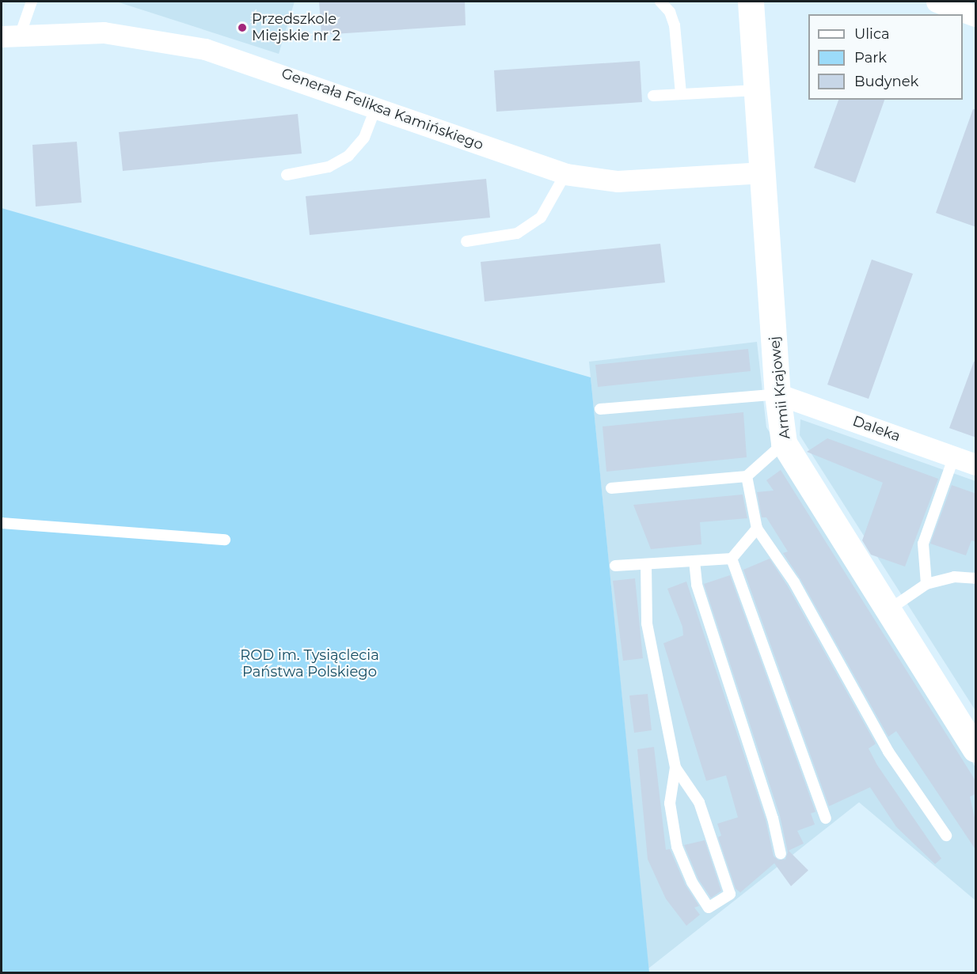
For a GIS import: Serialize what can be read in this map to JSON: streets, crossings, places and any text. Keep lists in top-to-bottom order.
{
  "streets": {
    "street": ["Generała Feliksa Kamińskiego", "Armii Krajowej", "Daleka"]
  },
  "crossings": [
    ["Generała Feliksa Kamińskiego", "Armii Krajowej"],
    ["Armii Krajowej", "Daleka"]
  ],
  "parks": ["ROD im. Tysiąclecia Państwa Polskiego"],
  "places": ["Przedszkole Miejskie nr 2"],
  "legend": ["Ulica", "Park", "Budynek"]
}
